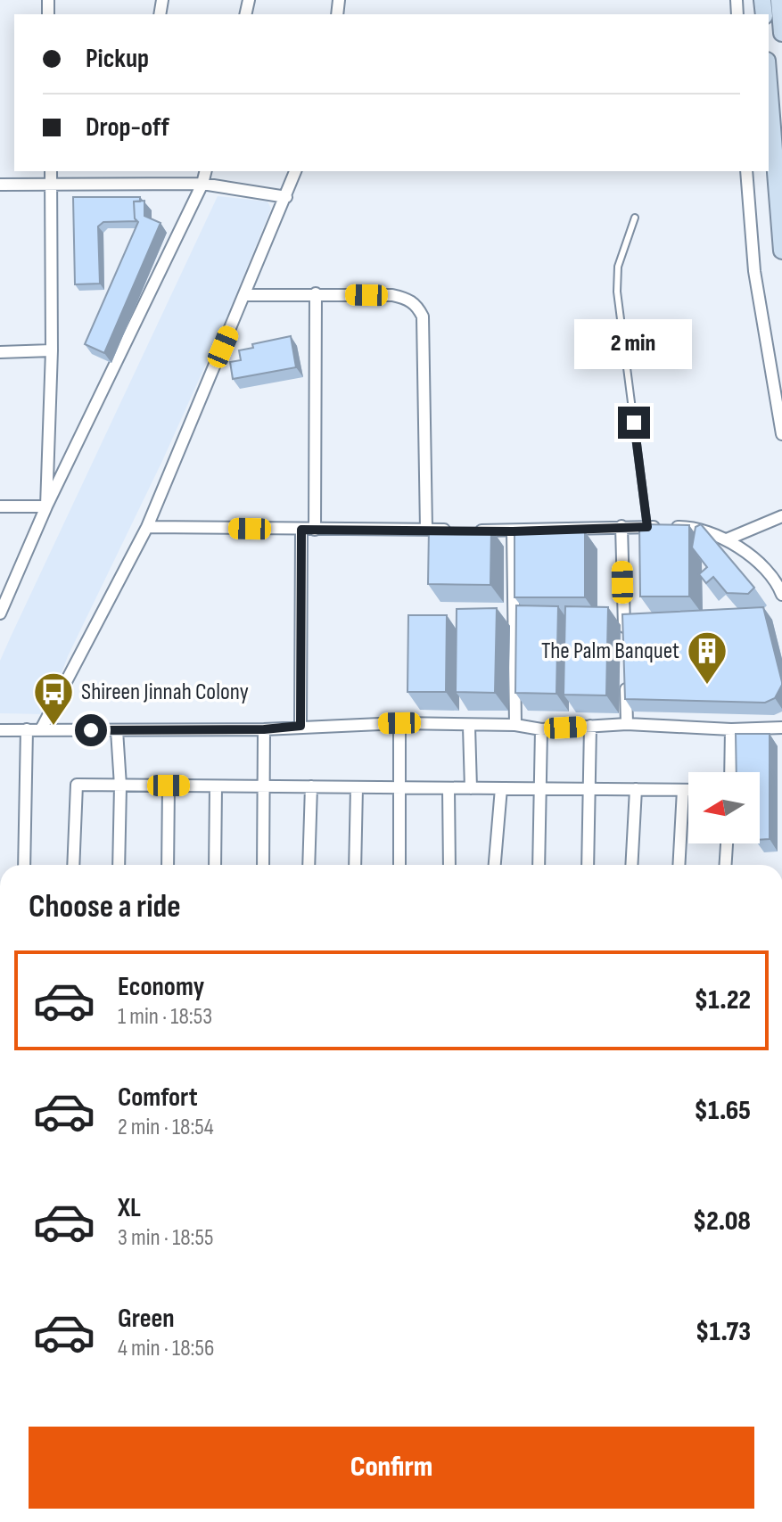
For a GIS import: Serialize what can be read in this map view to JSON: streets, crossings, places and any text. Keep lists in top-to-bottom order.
{
  "places": {
    "building": ["The Palm Banquet"],
    "bus stop": ["Shireen Jinnah Colony"]
  },
  "north": "left",
  "page": {
    "banner": ["Pickup", "Drop-off"],
    "bubble": "2 min",
    "heading": "Choose a ride",
    "list": [
      {
        "name": "Economy",
        "note": "1 min · 18:53",
        "value": "$1.22"
      },
      {
        "name": "Comfort",
        "note": "2 min · 18:54",
        "value": "$1.65"
      },
      {
        "name": "XL",
        "note": "3 min · 18:55",
        "value": "$2.08"
      },
      {
        "name": "Green",
        "note": "4 min · 18:56",
        "value": "$1.73"
      }
    ],
    "buttons": "Confirm"
  }
}
